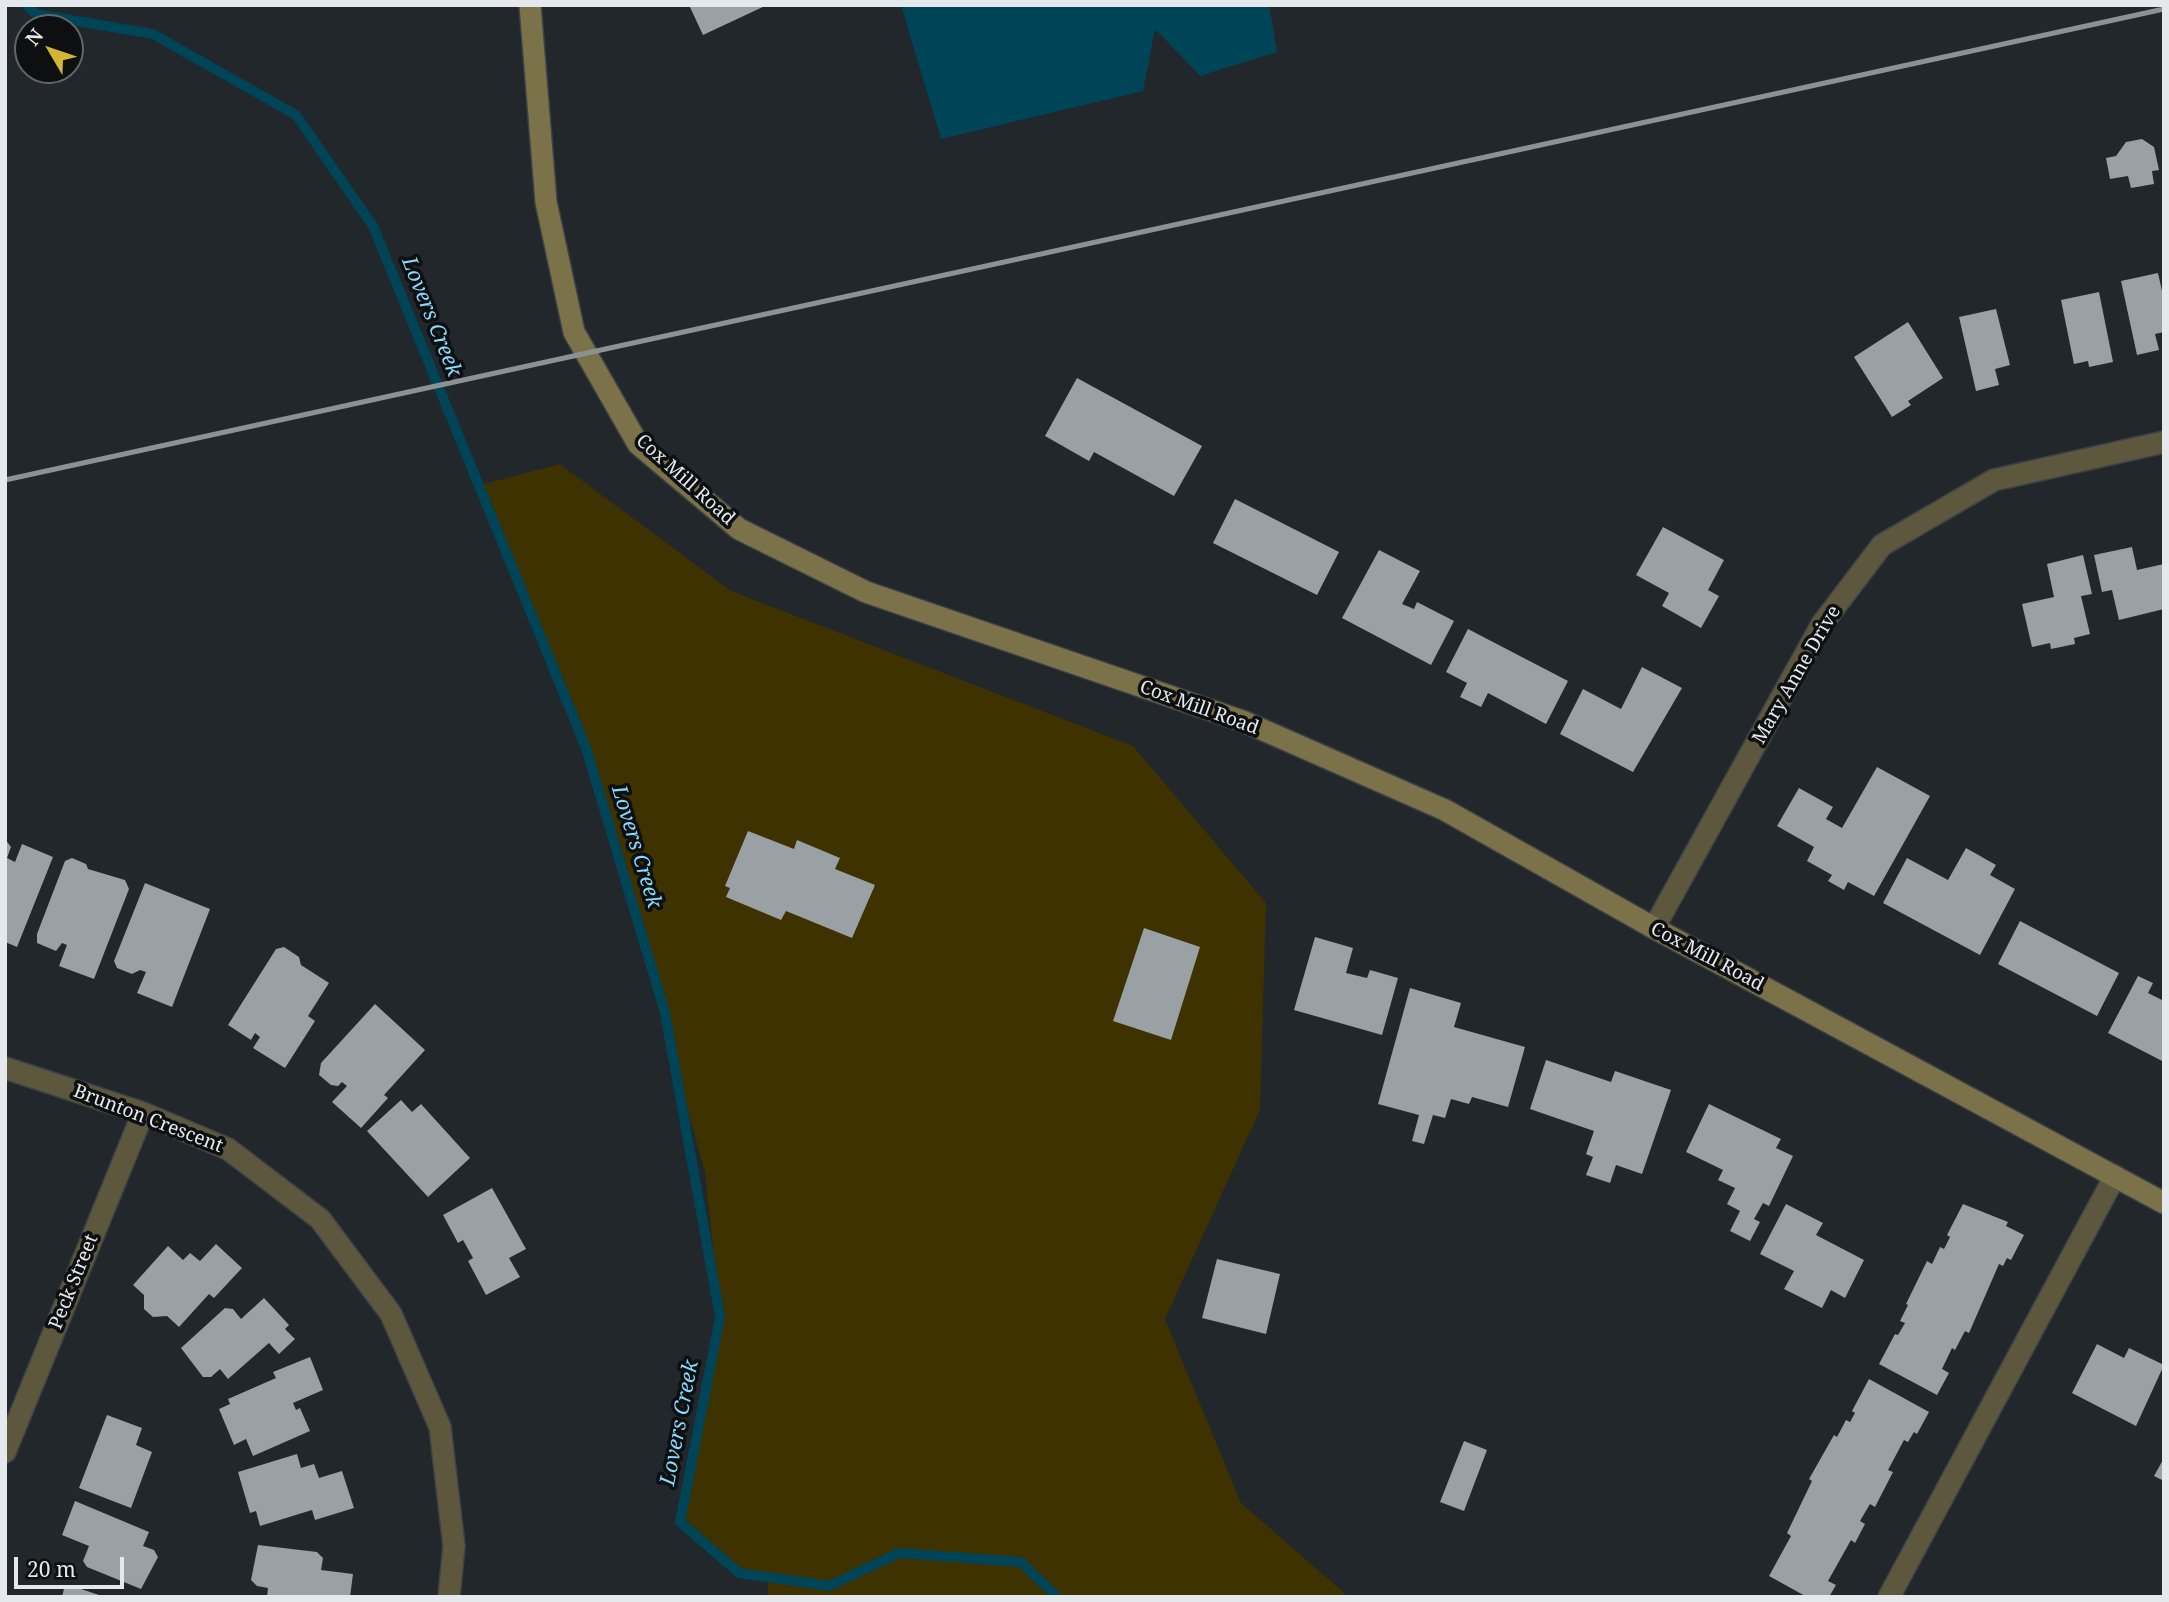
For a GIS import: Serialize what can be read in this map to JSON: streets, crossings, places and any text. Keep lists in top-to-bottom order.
{
  "streets": {
    "street": [
      "Cox Mill Road",
      "Mary Anne Drive",
      "Brunton Crescent",
      "Peck Street"
    ]
  },
  "crossings": [
    ["Cox Mill Road", "Mary Anne Drive"],
    ["Brunton Crescent", "Peck Street"]
  ],
  "water": ["Lovers Creek"],
  "scale_bar": "20 m",
  "north": "top left"
}
